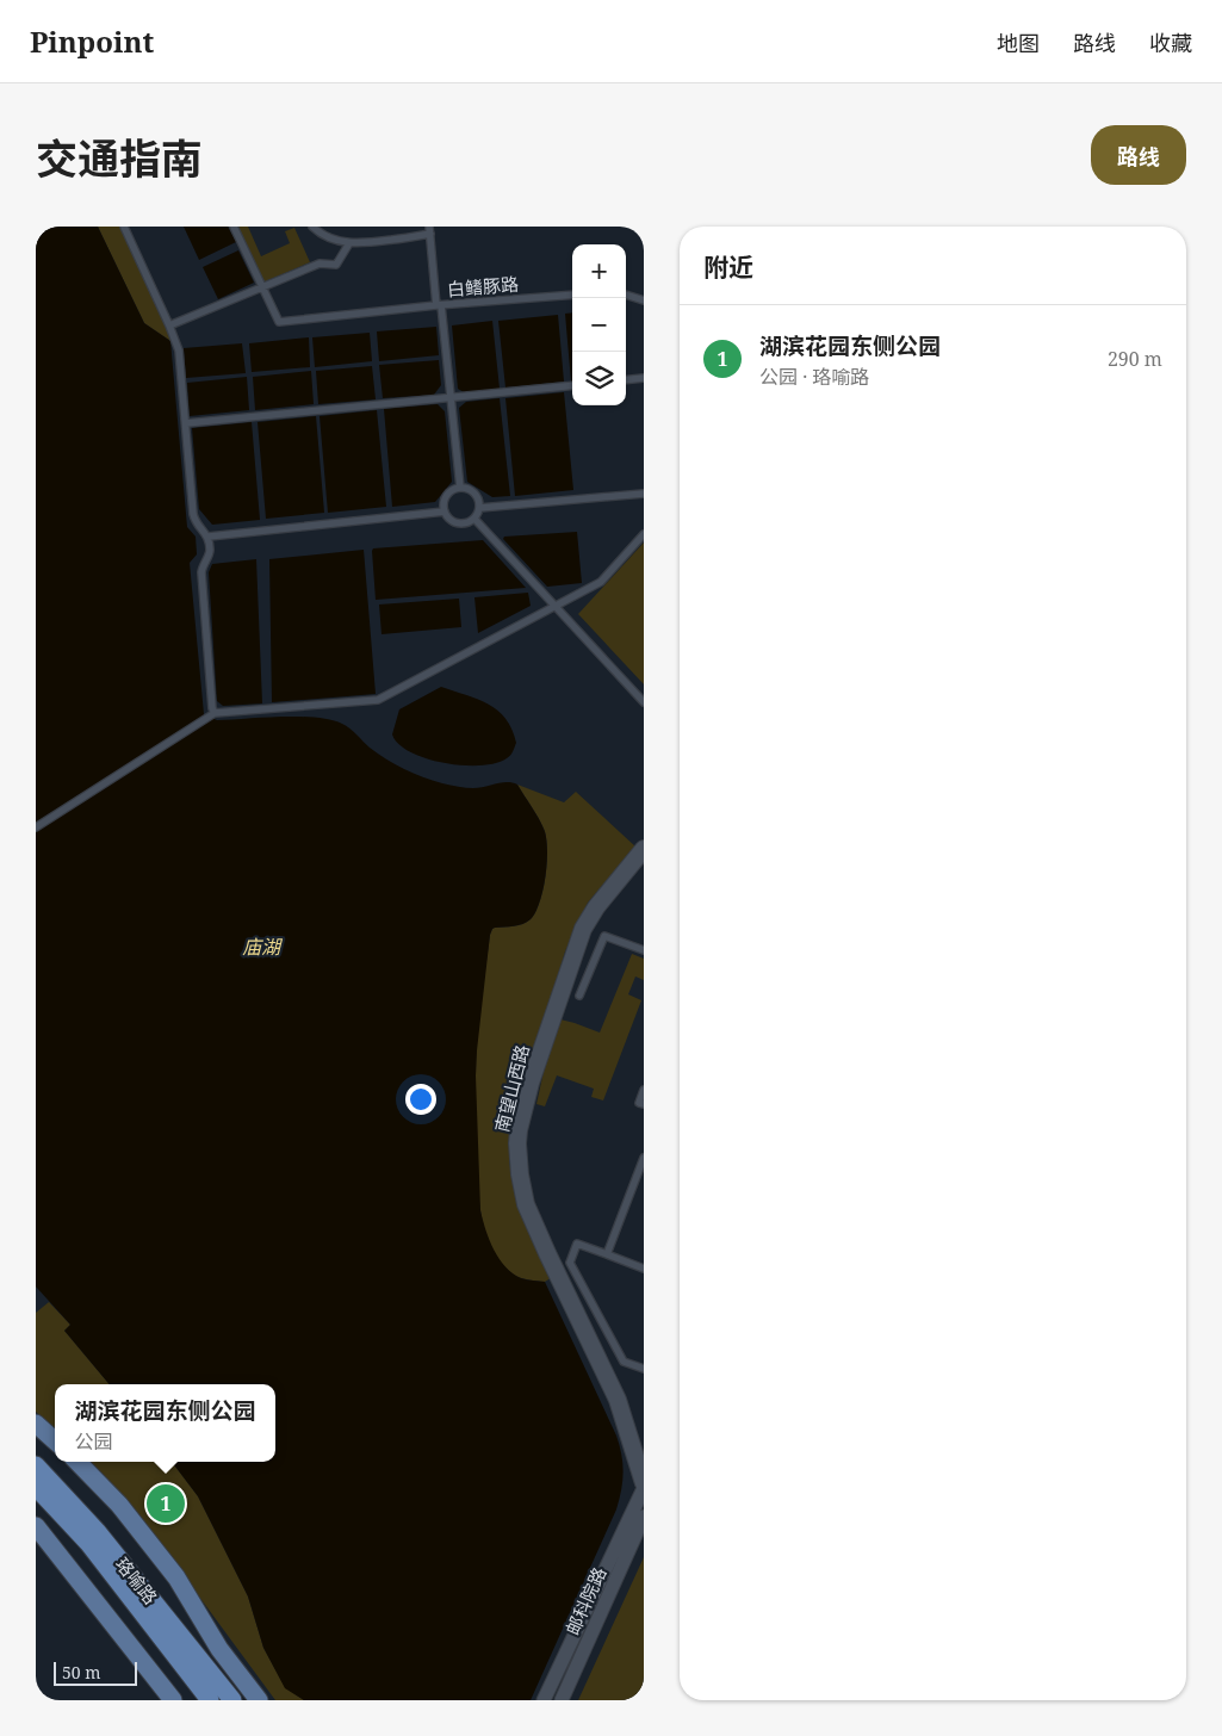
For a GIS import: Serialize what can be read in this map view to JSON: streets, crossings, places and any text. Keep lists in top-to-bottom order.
{
  "streets": {
    "highway": ["珞喻路"],
    "street": ["南望山西路", "邮科院路"],
    "lane": ["白鳍豚路"]
  },
  "water": ["庙湖"],
  "scale_bar": "50 m",
  "page": {
    "header": "Pinpoint",
    "nav": ["地图", "路线", "收藏"],
    "title": "交通指南",
    "buttons": "路线",
    "heading": "附近",
    "map_buttons": ["+", "−"],
    "list": [
      {
        "mark": "1",
        "name": "湖滨花园东侧公园",
        "note": "公园 · 珞喻路",
        "value": "290 m"
      }
    ],
    "popup": ["湖滨花园东侧公园", "公园"],
    "pins": "1",
    "scale": "50 m"
  }
}
